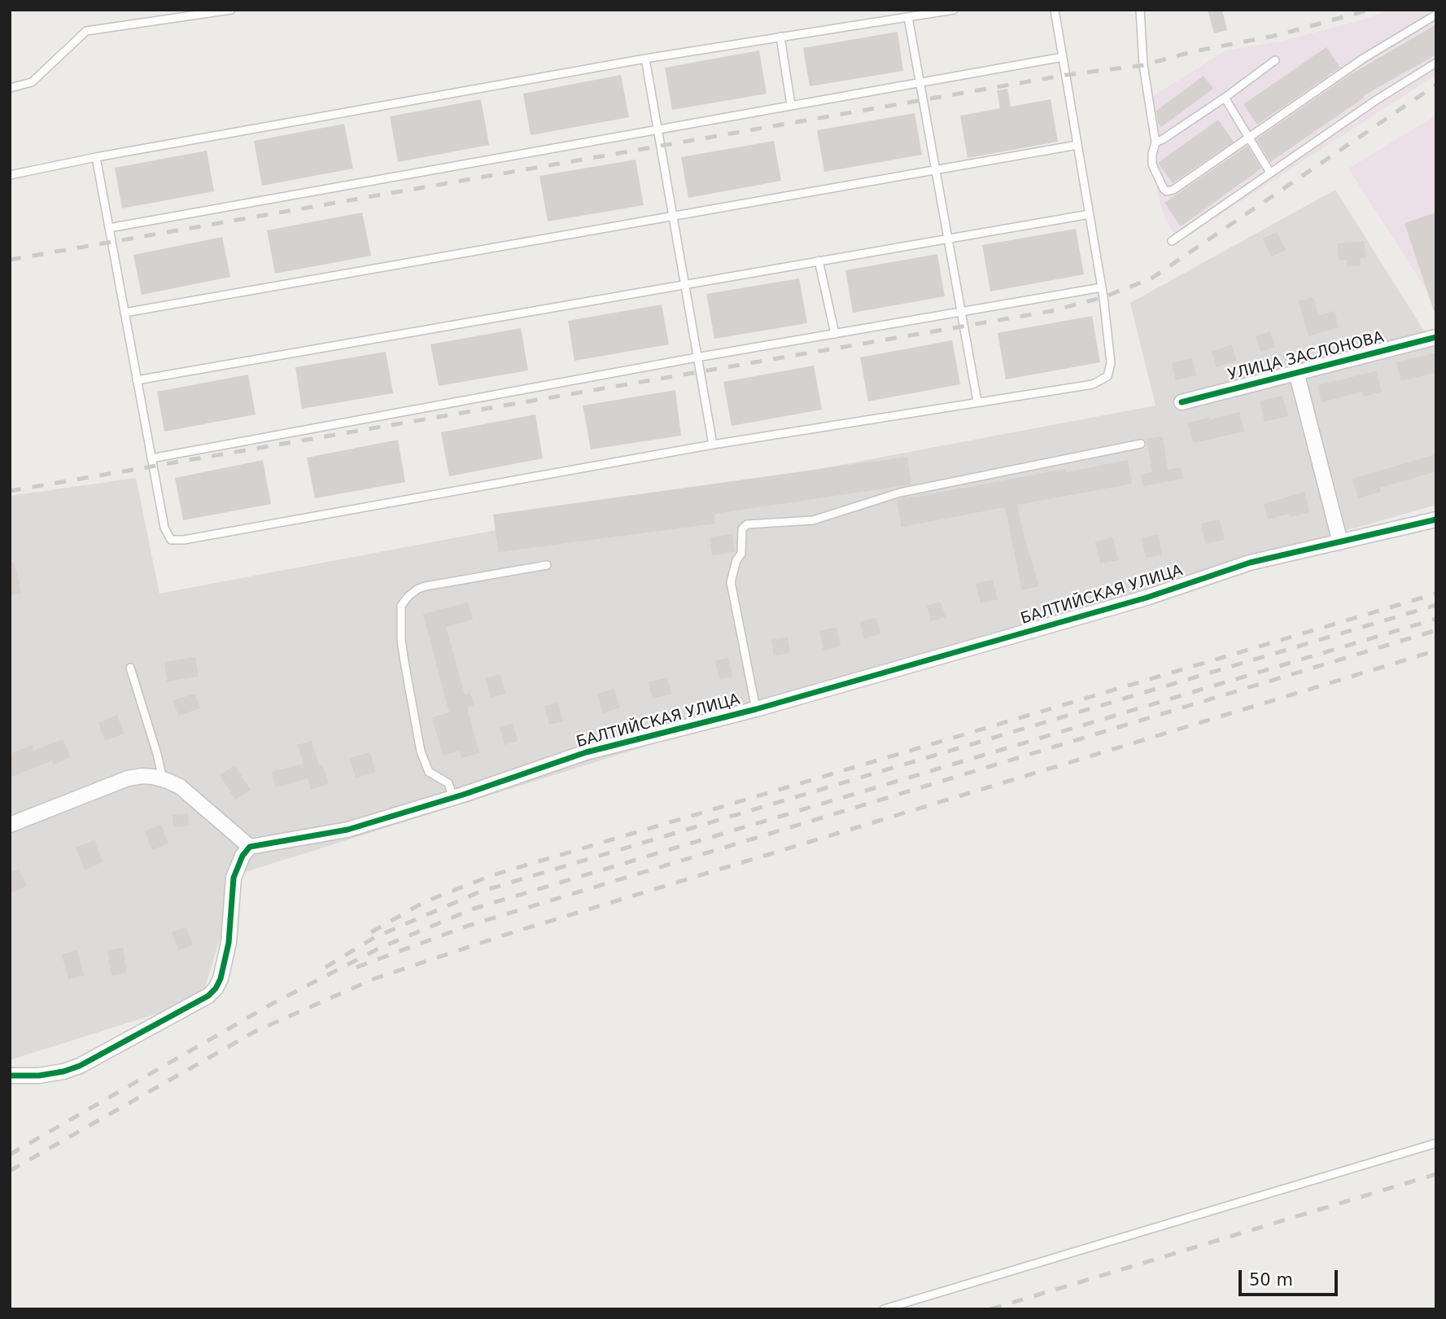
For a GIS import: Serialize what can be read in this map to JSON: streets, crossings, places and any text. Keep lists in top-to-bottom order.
{
  "streets": {
    "street": ["УЛИЦА ЗАСЛОНОВА", "БАЛТИЙСКАЯ УЛИЦА"]
  },
  "scale_bar": "50 m"
}
